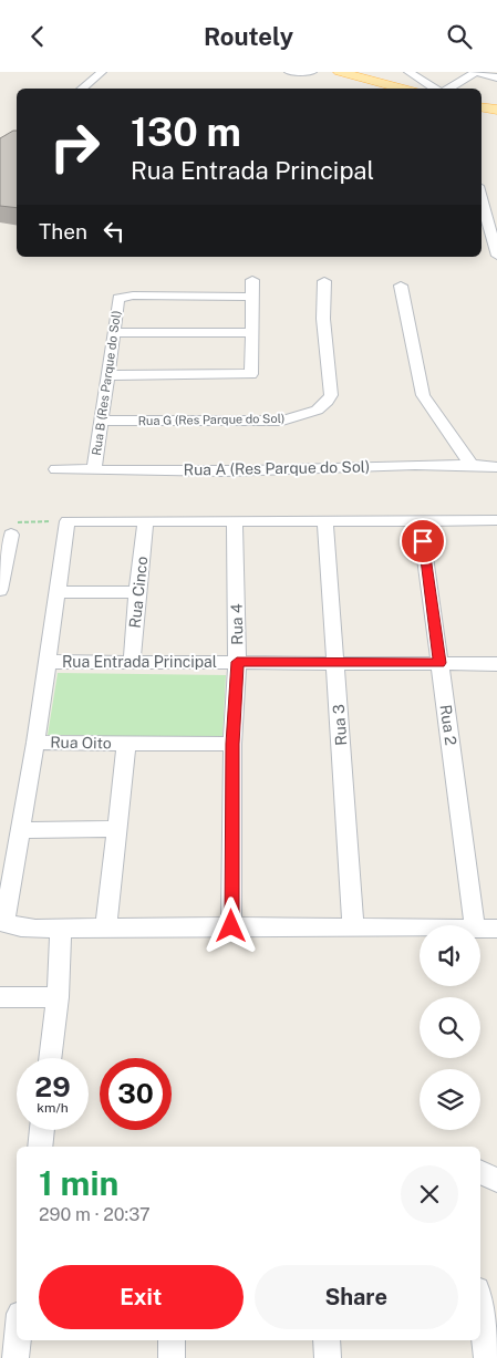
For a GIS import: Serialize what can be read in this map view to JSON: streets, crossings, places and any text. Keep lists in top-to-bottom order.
{
  "streets": {
    "street": [
      "Rua B (Res Parque do Sol)",
      "Rua G (Res Parque do Sol)",
      "Rua A (Res Parque do Sol)",
      "Rua Cinco",
      "Rua 4",
      "Rua Entrada Principal",
      "Rua 3",
      "Rua 2",
      "Rua Oito"
    ]
  },
  "crossings": [
    ["Rua B (Res Parque do Sol)", "Rua G (Res Parque do Sol)"],
    ["Rua B (Res Parque do Sol)", "Rua A (Res Parque do Sol)"],
    ["Rua Cinco", "Rua Entrada Principal"],
    ["Rua 4", "Rua Entrada Principal"],
    ["Rua 4", "Rua Oito"],
    ["Rua Entrada Principal", "Rua 3"],
    ["Rua Entrada Principal", "Rua 2"]
  ],
  "page": {
    "header": "Routely",
    "turn": ["130 m", "Rua Entrada Principal"],
    "then": "Then",
    "speed": "29 km/h",
    "limit": "30",
    "heading": ["1 min", "290 m · 20:37"],
    "buttons": ["Exit", "Share"]
  }
}
